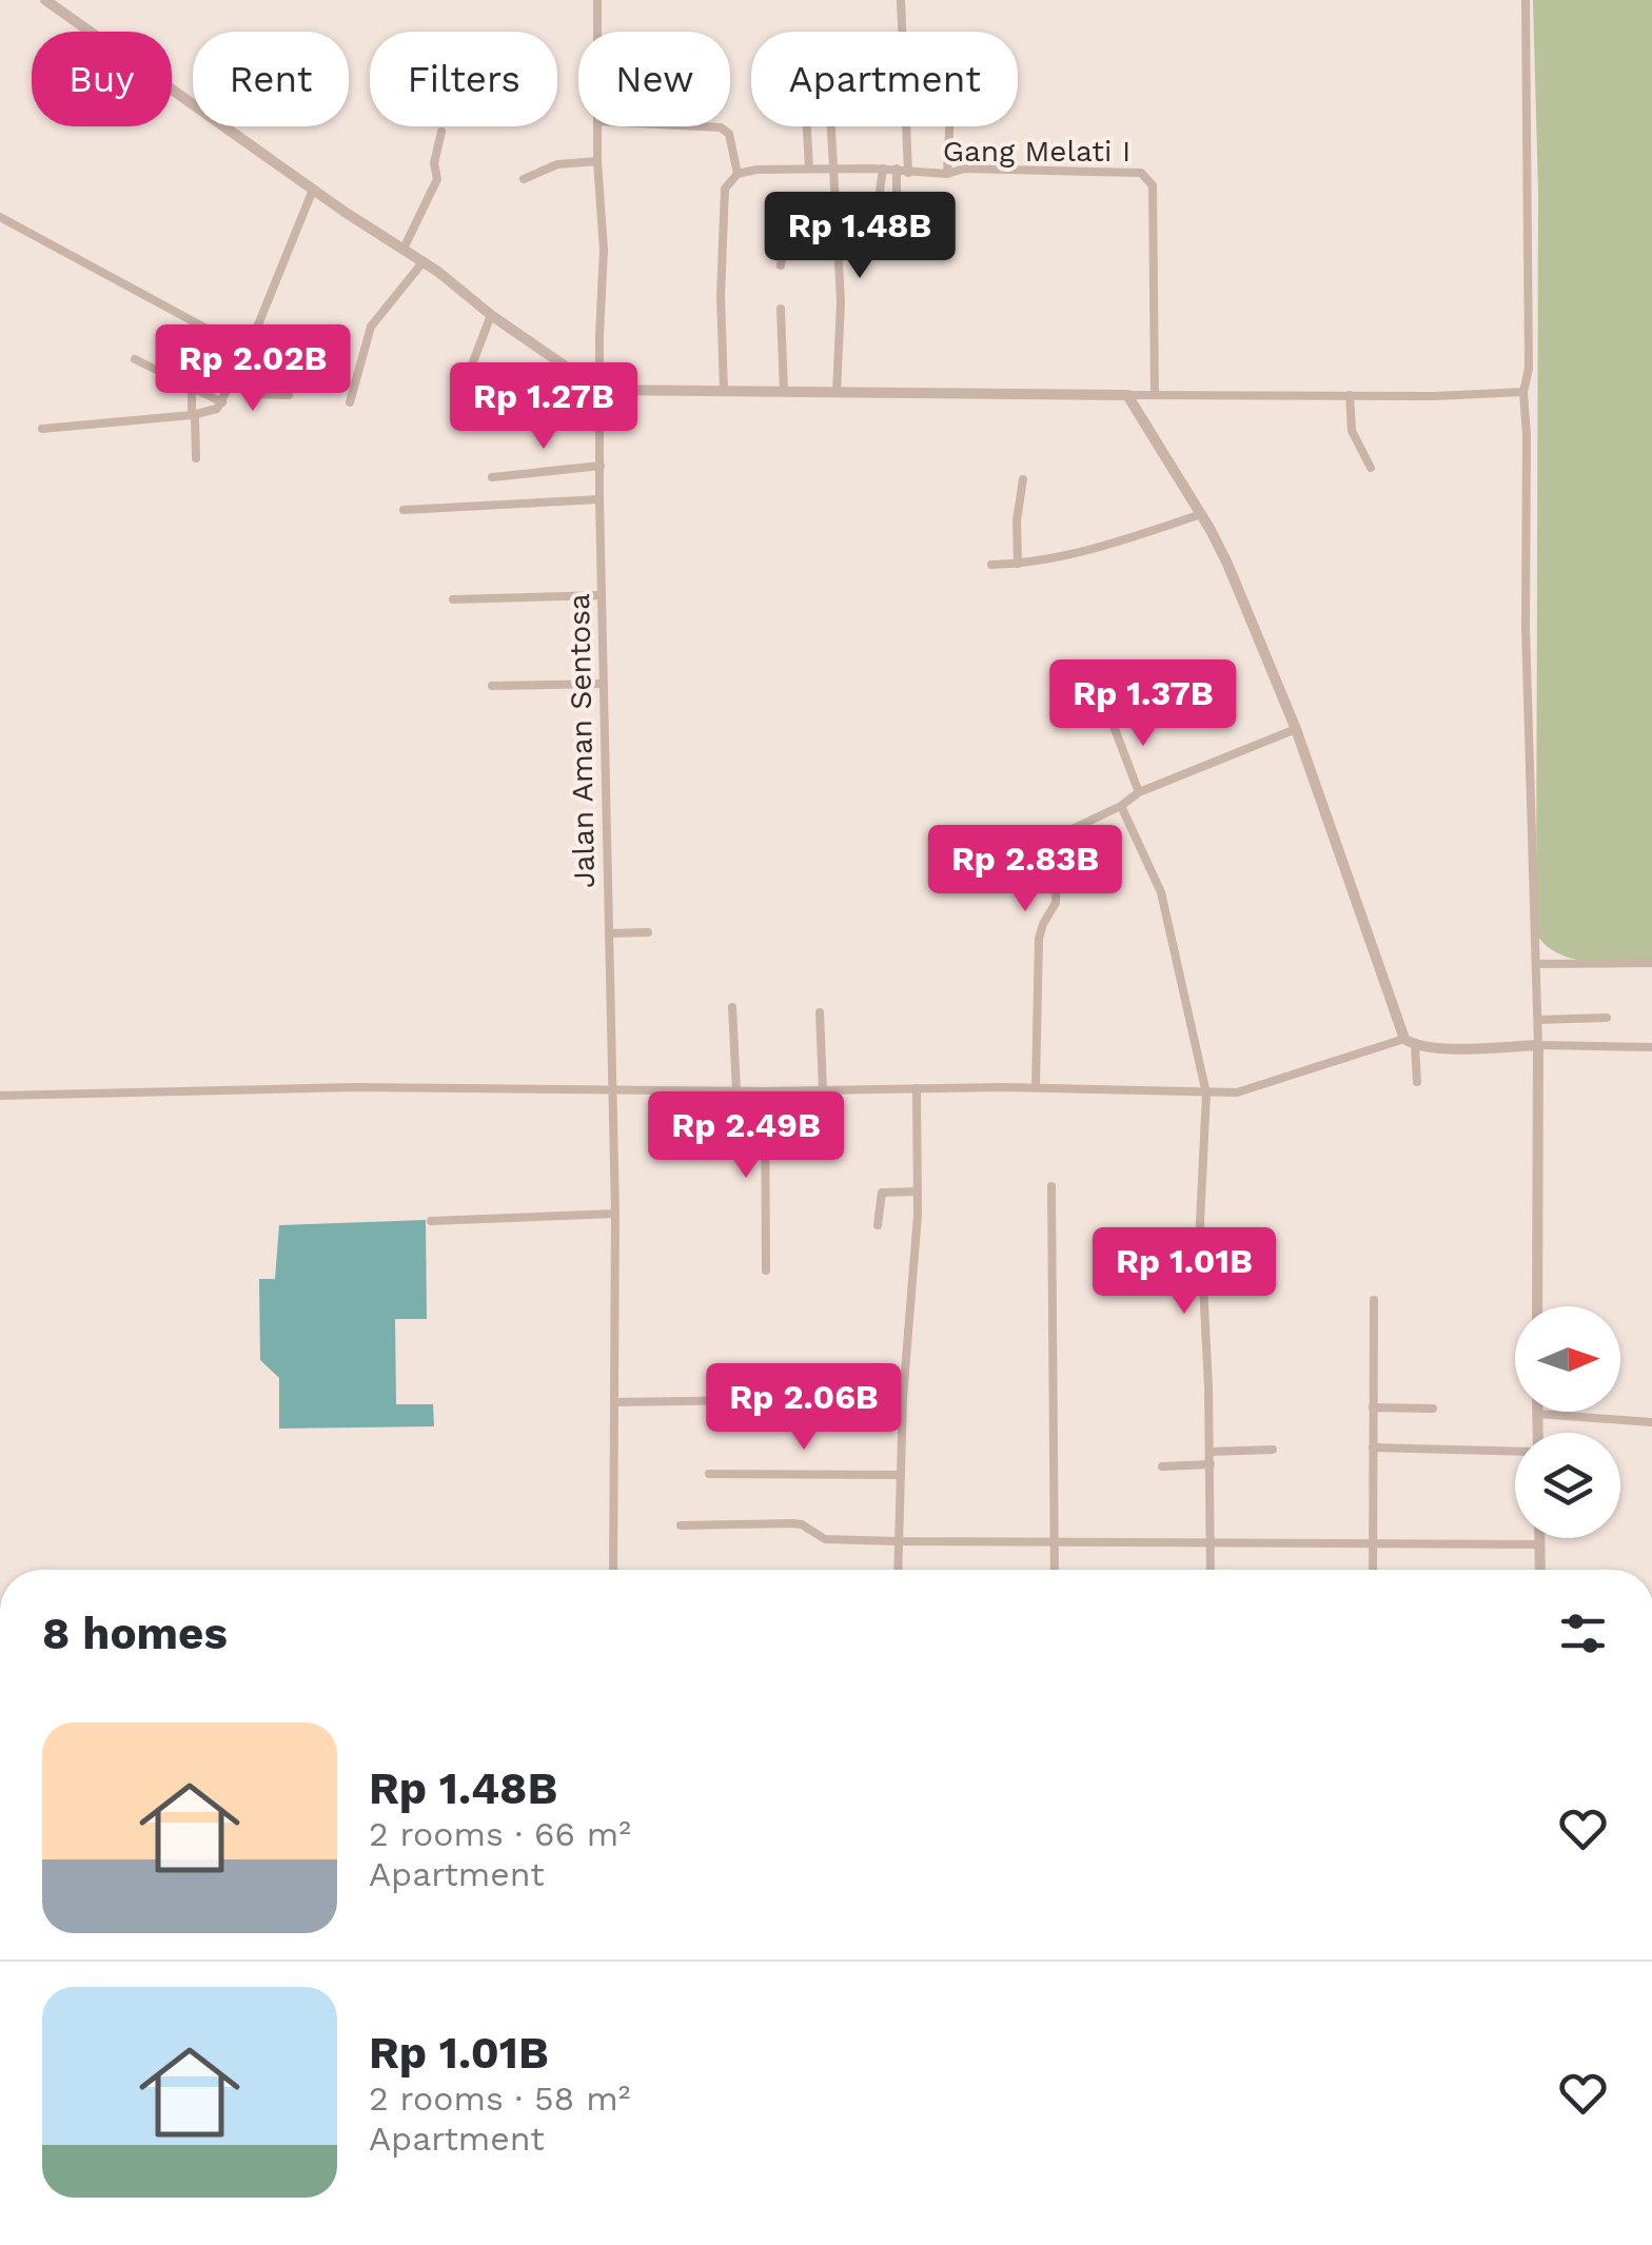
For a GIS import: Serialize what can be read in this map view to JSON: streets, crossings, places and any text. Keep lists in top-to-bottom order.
{
  "streets": {
    "street": ["Gang Melati I", "Jalan Aman Sentosa"]
  },
  "north": "right",
  "page": {
    "chip": [
      "Buy",
      "Rent",
      "Filters",
      "New",
      "Apartment"
    ],
    "price": [
      "Rp 1.48B",
      "Rp 2.02B",
      "Rp 1.27B",
      "Rp 1.37B",
      "Rp 2.83B",
      "Rp 2.49B",
      "Rp 1.01B",
      "Rp 2.06B"
    ],
    "heading": "8 homes",
    "list": [
      {
        "name": "Rp 1.48B",
        "note": "2 rooms · 66 m² · Apartment"
      },
      {
        "name": "Rp 1.01B",
        "note": "2 rooms · 58 m² · Apartment"
      }
    ]
  }
}
